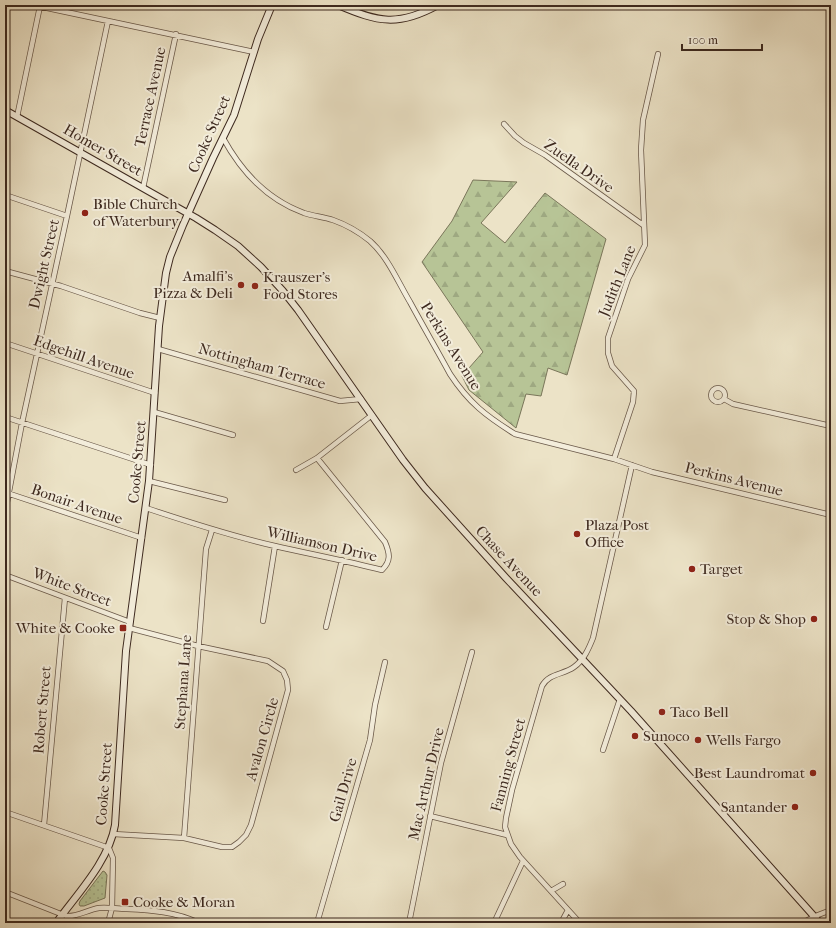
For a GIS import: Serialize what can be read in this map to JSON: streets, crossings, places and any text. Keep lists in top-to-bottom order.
{
  "streets": {
    "main road": ["Cooke Street", "Homer Street", "Chase Avenue"],
    "street": [
      "Terrace Avenue",
      "Zuella Drive",
      "Dwight Street",
      "Judith Lane",
      "Perkins Avenue",
      "Edgehill Avenue",
      "Nottingham Terrace",
      "Bonair Avenue",
      "Williamson Drive",
      "White Street",
      "Stephana Lane",
      "Robert Street",
      "Avalon Circle",
      "Fanning Street",
      "Mac Arthur Drive",
      "Gail Drive"
    ]
  },
  "crossings": [
    ["Terrace Avenue", "Homer Street"],
    ["Cooke Street", "Homer Street"],
    ["Cooke Street", "Perkins Avenue"],
    ["Cooke Street", "Edgehill Avenue"],
    ["Cooke Street", "Nottingham Terrace"],
    ["Cooke Street", "Bonair Avenue"],
    ["Cooke Street", "Williamson Drive"],
    ["Cooke Street", "Chase Avenue"],
    ["Cooke Street", "White Street"],
    ["Cooke Street", "Avalon Circle"],
    ["Homer Street", "Dwight Street"],
    ["Homer Street", "Chase Avenue"],
    ["Zuella Drive", "Judith Lane"],
    ["Dwight Street", "Edgehill Avenue"],
    ["Dwight Street", "Bonair Avenue"],
    ["Judith Lane", "Perkins Avenue"],
    ["Nottingham Terrace", "Chase Avenue"],
    ["Williamson Drive", "Stephana Lane"],
    ["Chase Avenue", "Fanning Street"],
    ["White Street", "Robert Street"],
    ["White Street", "Avalon Circle"],
    ["Stephana Lane", "Avalon Circle"]
  ],
  "places": {
    "other": [
      "Bible Church of Waterbury",
      "Amalfi's Pizza & Deli",
      "Krauszer's Food Stores",
      "Plaza Post Office",
      "Target",
      "Stop & Shop",
      "Taco Bell",
      "Sunoco",
      "Wells Fargo",
      "Best Laundromat",
      "Santander"
    ],
    "transit": ["White & Cooke", "Cooke & Moran"]
  },
  "scale_bar": "100 m"
}
